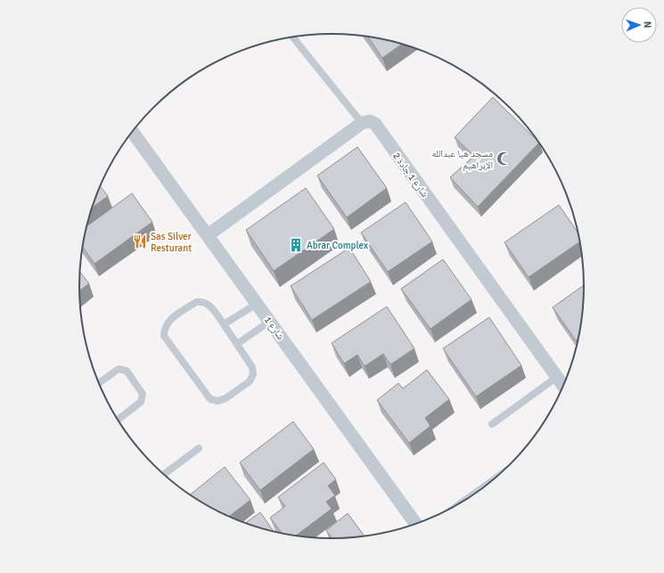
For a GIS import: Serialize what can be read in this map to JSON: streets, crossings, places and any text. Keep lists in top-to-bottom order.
{
  "streets": {
    "street": ["شارع 1 جادة 2", "شارع 1"]
  },
  "places": {
    "mosque": ["مسجد هيا عبدالله الإبراهيم"],
    "restaurant": ["Sas Silver Resturant"],
    "building": ["Abrar Complex"]
  },
  "north": "right"
}
